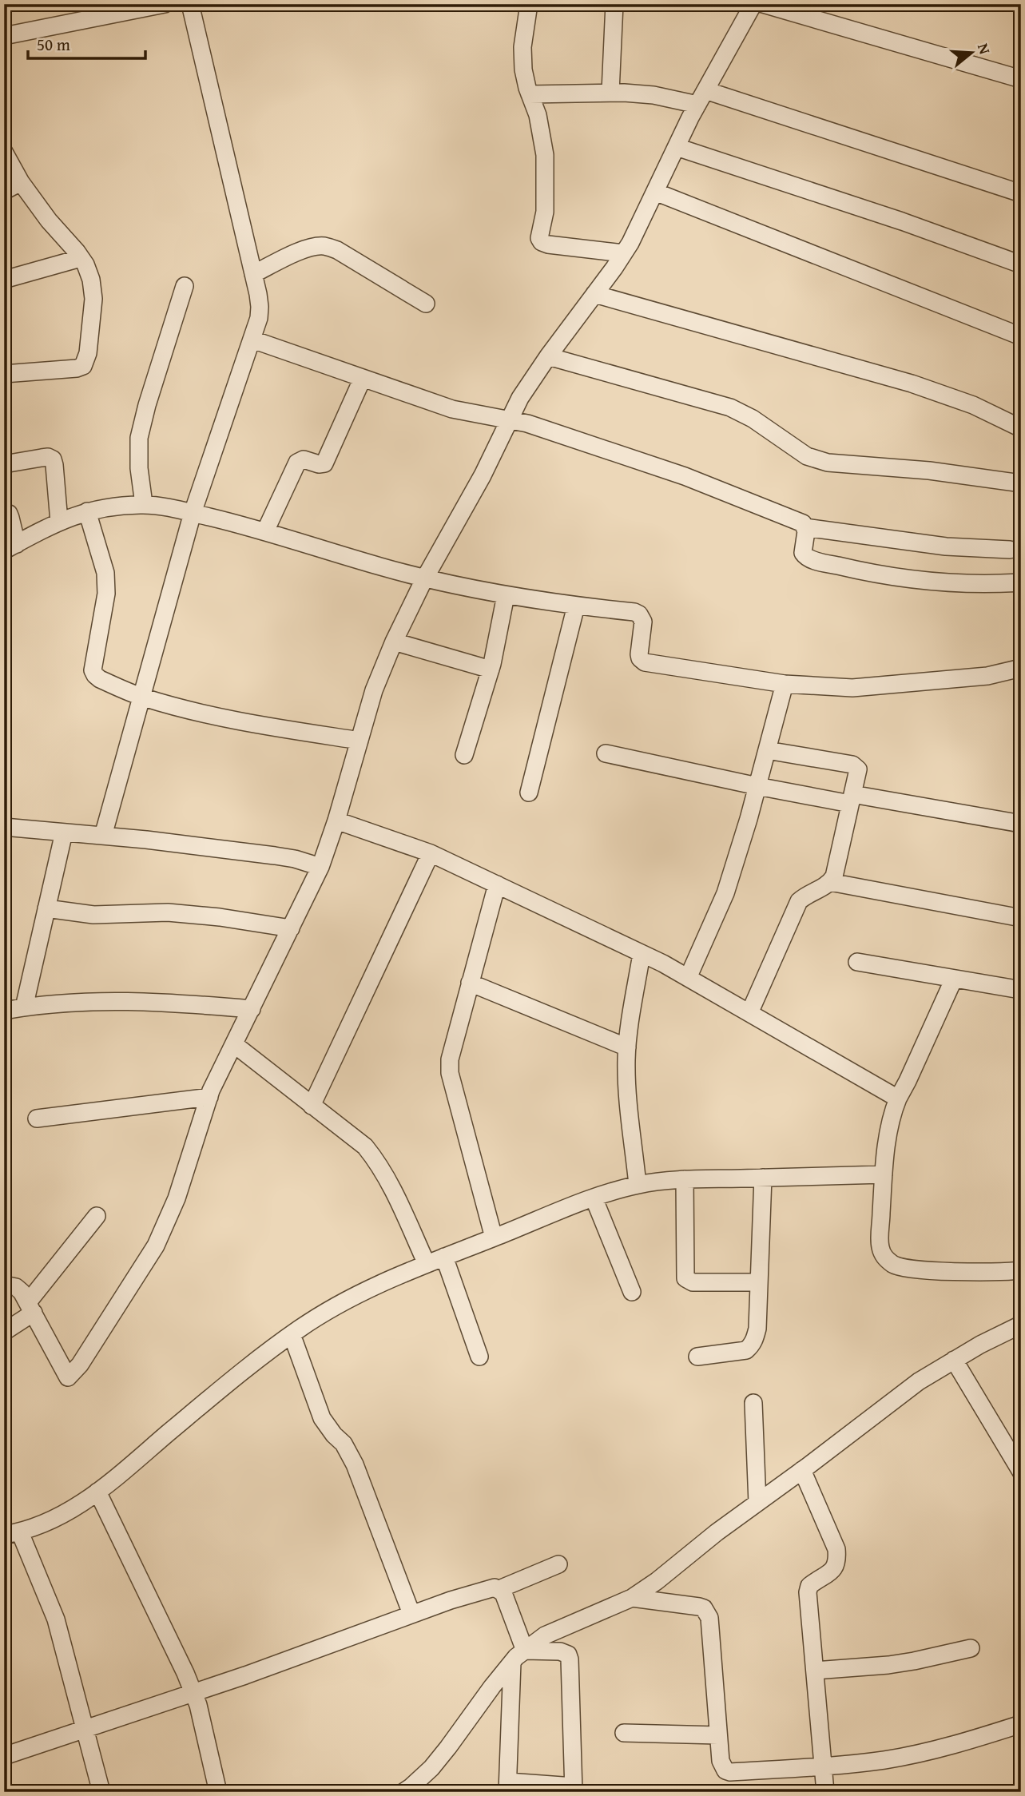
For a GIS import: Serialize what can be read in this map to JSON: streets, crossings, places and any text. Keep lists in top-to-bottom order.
{
  "scale_bar": "50 m",
  "north": "right"
}
